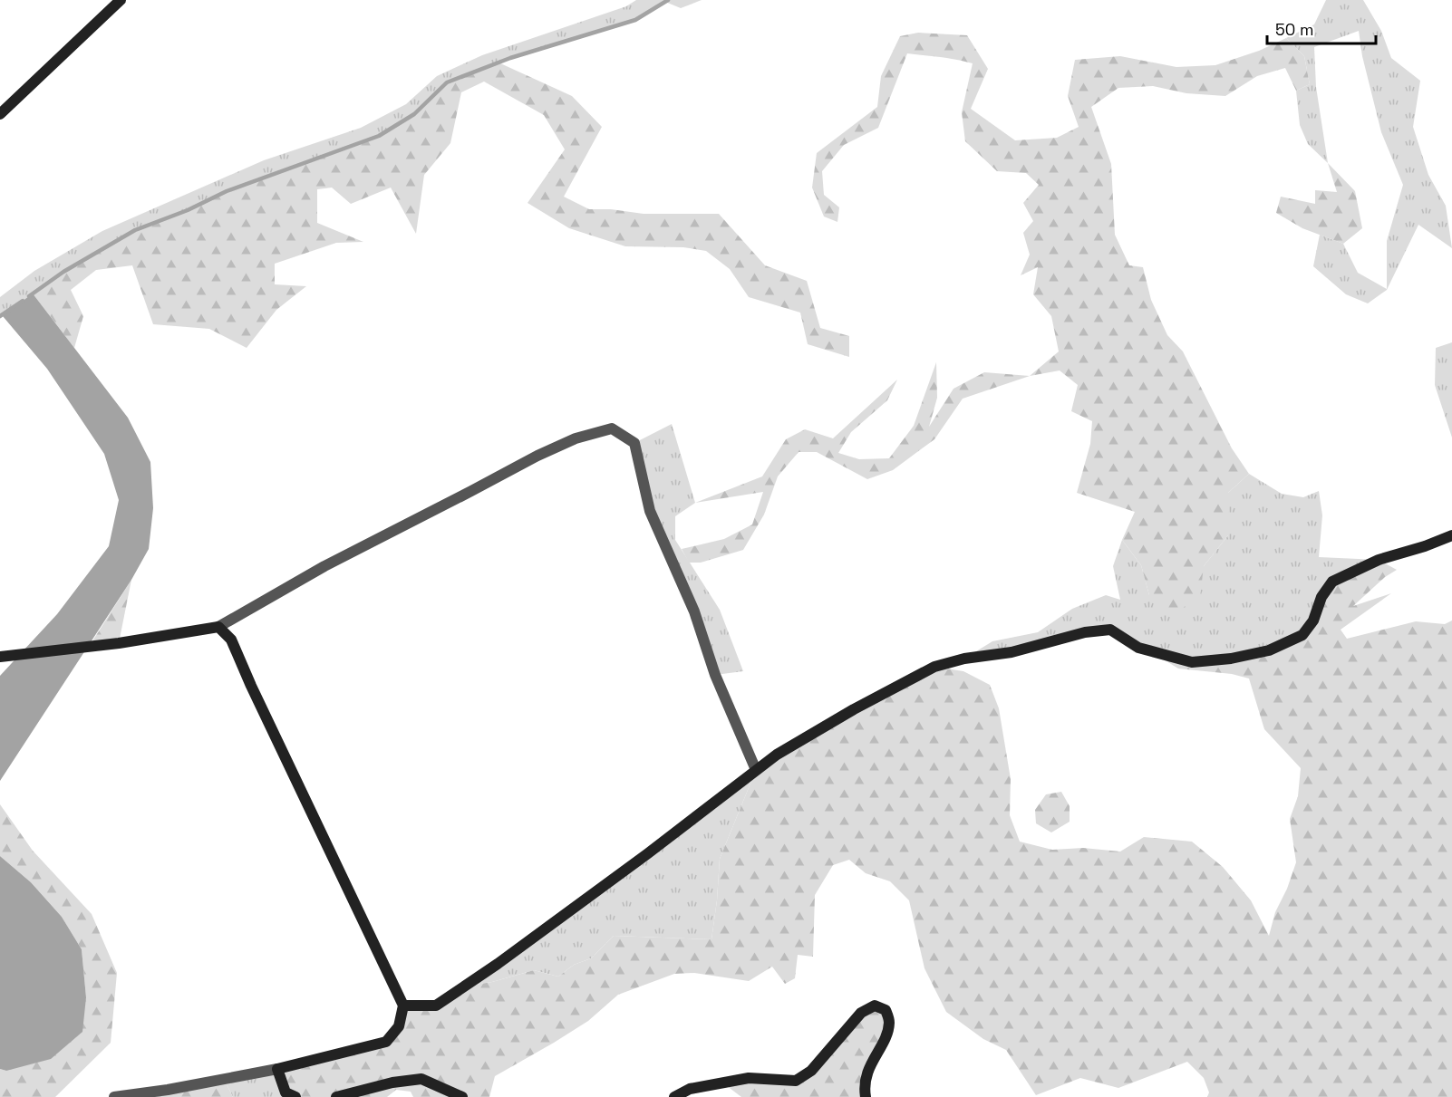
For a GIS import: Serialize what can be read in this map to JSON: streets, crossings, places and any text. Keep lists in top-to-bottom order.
{
  "scale_bar": "50 m"
}
